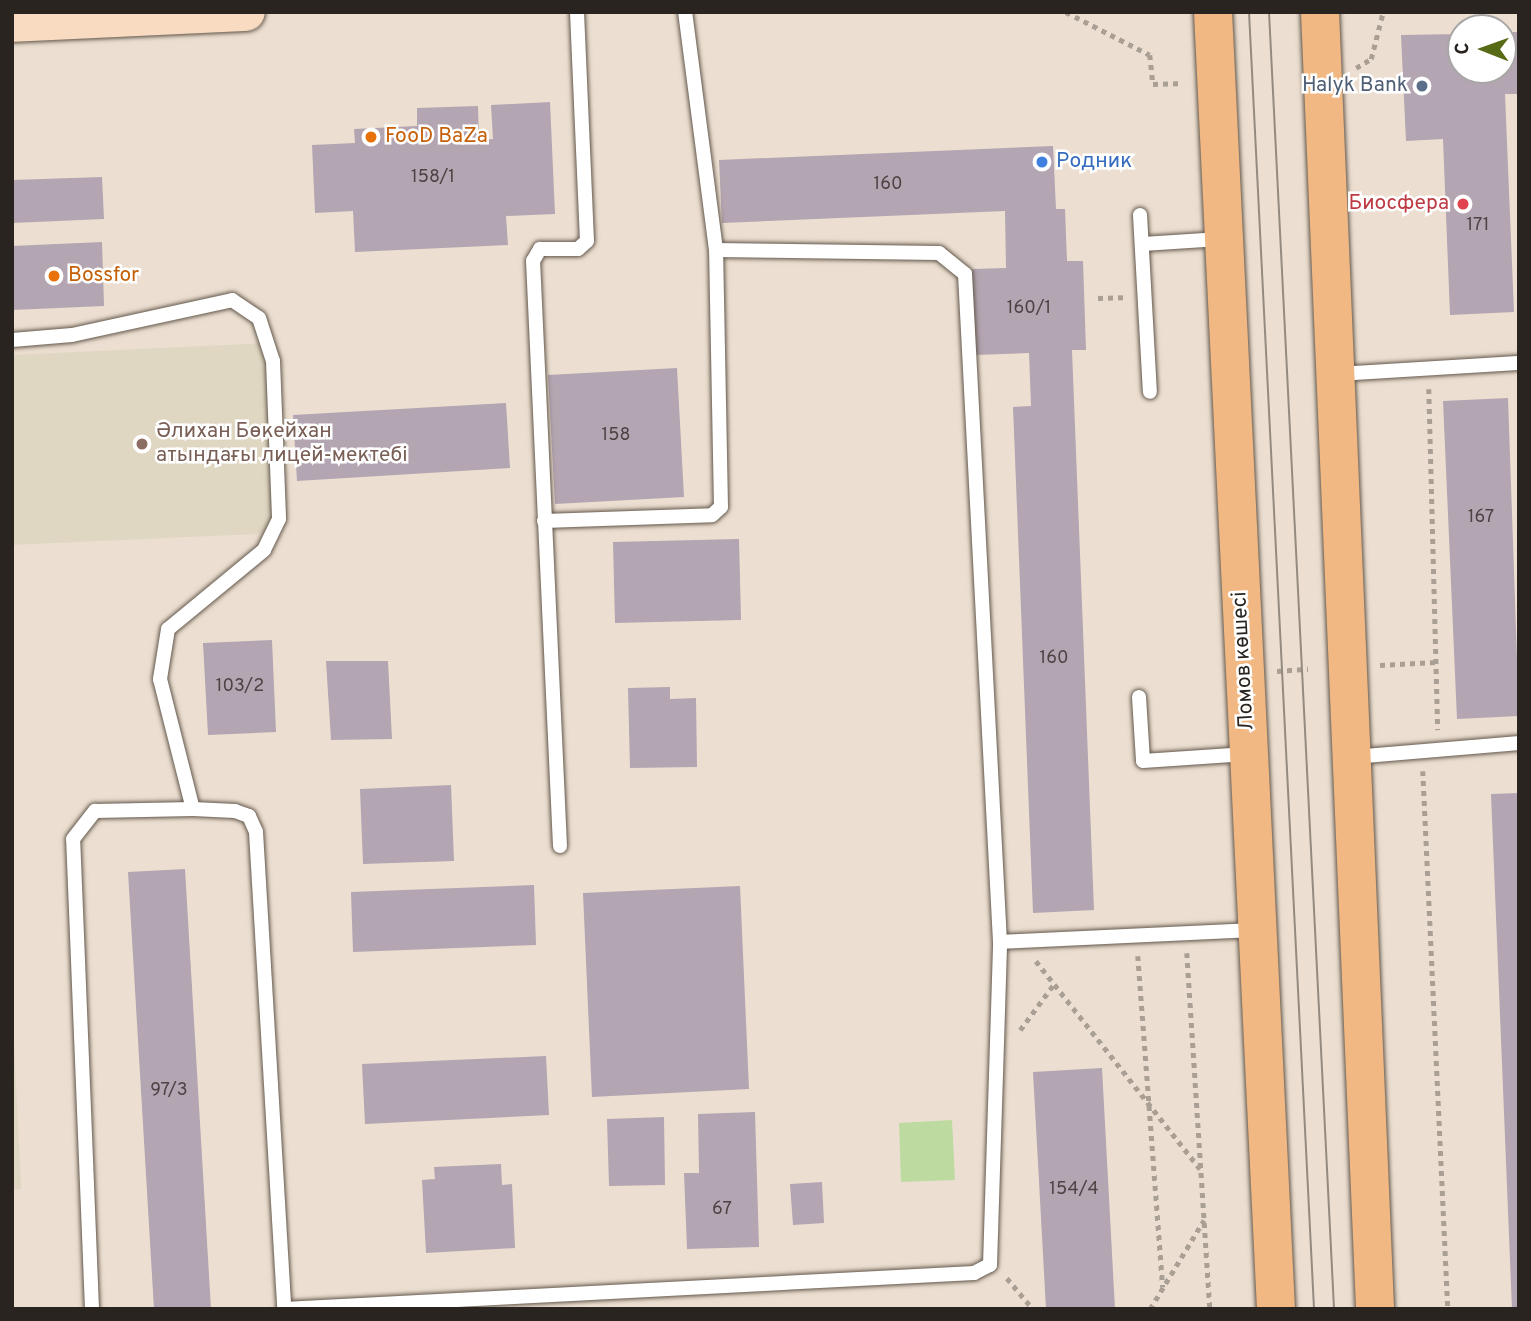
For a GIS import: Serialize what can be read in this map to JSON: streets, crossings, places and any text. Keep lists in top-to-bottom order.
{
  "streets": {
    "main road": ["Ломов көшесі"]
  },
  "places": [
    "Halyk Bank",
    "FooD BaZa",
    "Родник",
    "Биосфера",
    "Bossfor",
    "Әлихан Бөкейхан атындағы лицей-мектебі"
  ],
  "house_numbers": [
    "158/1",
    "160",
    "171",
    "160/1",
    "158",
    "167",
    "160",
    "103/2",
    "97/3",
    "154/4",
    "67"
  ],
  "north": "left"
}
